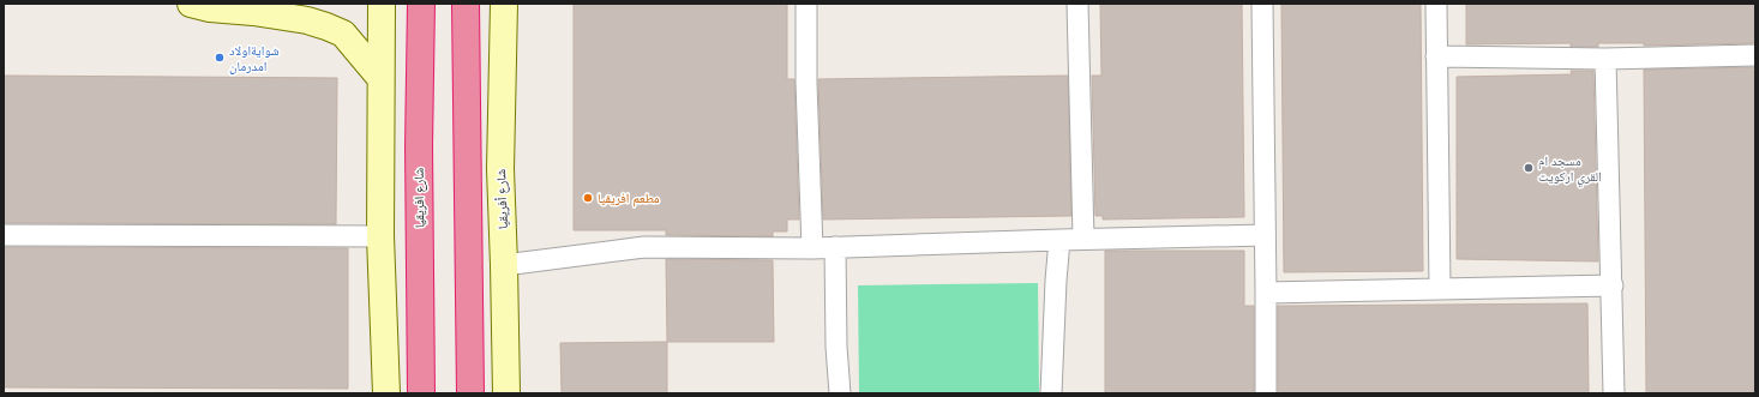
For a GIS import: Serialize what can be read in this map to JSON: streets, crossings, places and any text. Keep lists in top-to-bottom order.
{
  "streets": {
    "highway": ["شارع افريقيا"],
    "street": ["شارع أفريقيا"]
  },
  "places": ["شوايةاولاد امدرمان", "مسجد ام القري اركويت", "مطعم افريقيا"]
}
